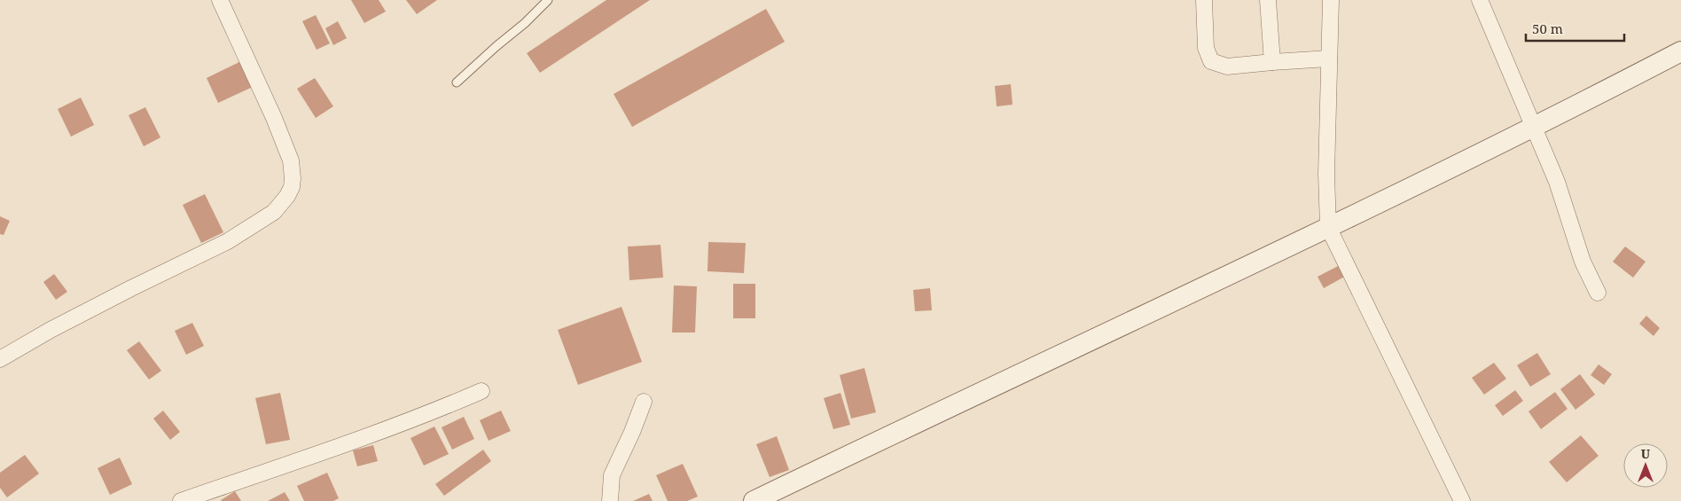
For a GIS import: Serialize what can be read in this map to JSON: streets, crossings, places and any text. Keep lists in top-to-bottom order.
{
  "scale_bar": "50 m",
  "north": "top"
}
